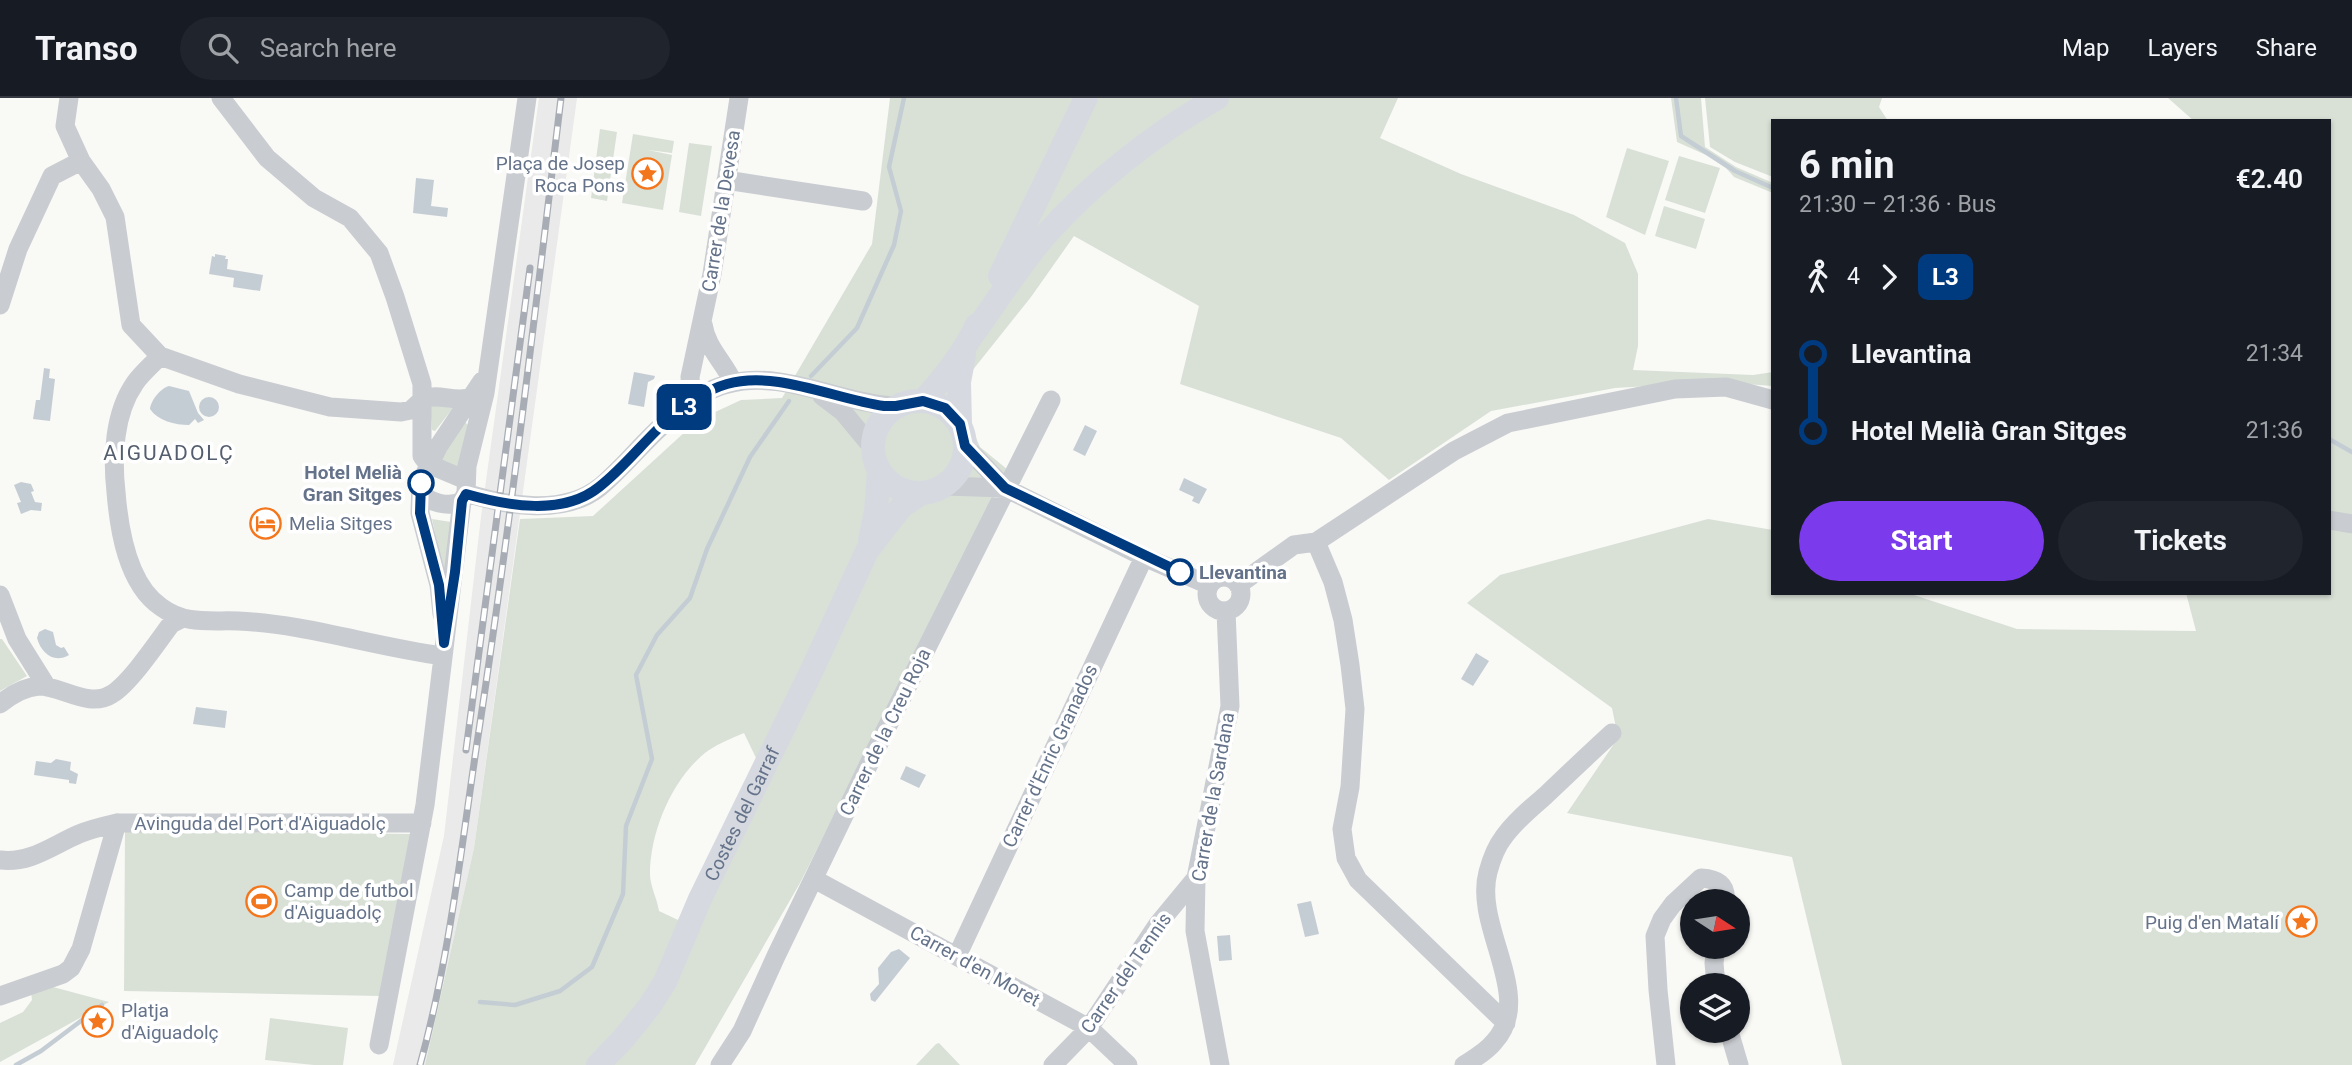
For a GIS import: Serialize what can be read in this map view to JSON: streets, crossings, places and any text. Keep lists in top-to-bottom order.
{
  "streets": {
    "main road": ["Costes del Garraf"],
    "street": [
      "Carrer de la Devesa",
      "Carrer de la Creu Roja",
      "Carrer d'Enric Granados",
      "Carrer de la Sardana",
      "Avinguda del Port d'Aiguadolç",
      "Carrer d'en Moret",
      "Carrer del Tennis"
    ]
  },
  "crossings": [
    ["Carrer de la Creu Roja", "Carrer d'en Moret"],
    ["Carrer d'Enric Granados", "Carrer d'en Moret"],
    ["Carrer de la Sardana", "Carrer del Tennis"],
    ["Carrer d'en Moret", "Carrer del Tennis"]
  ],
  "districts": ["AIGUADOLÇ"],
  "places": {
    "place": ["Plaça de Josep Roca Pons", "Puig d'en Matalí", "Platja d'Aiguadolç"],
    "other": ["Hotel Melià Gran Sitges", "Llevantina"],
    "hotel": ["Melia Sitges"],
    "sports": ["Camp de futbol d'Aiguadolç"]
  },
  "lines": ["bus line L3"],
  "north": "right",
  "page": {
    "header": "Transo",
    "search": "Search here",
    "nav": ["Map", "Layers", "Share"],
    "on_map": "L3",
    "heading": ["6 min", "21:30 – 21:36 · Bus", "€2.40"],
    "legs": ["4", "L3"],
    "list": [
      {
        "name": "Llevantina",
        "value": "21:34"
      },
      {
        "name": "Hotel Melià Gran Sitges",
        "value": "21:36"
      }
    ],
    "buttons": ["Start", "Tickets"]
  }
}
